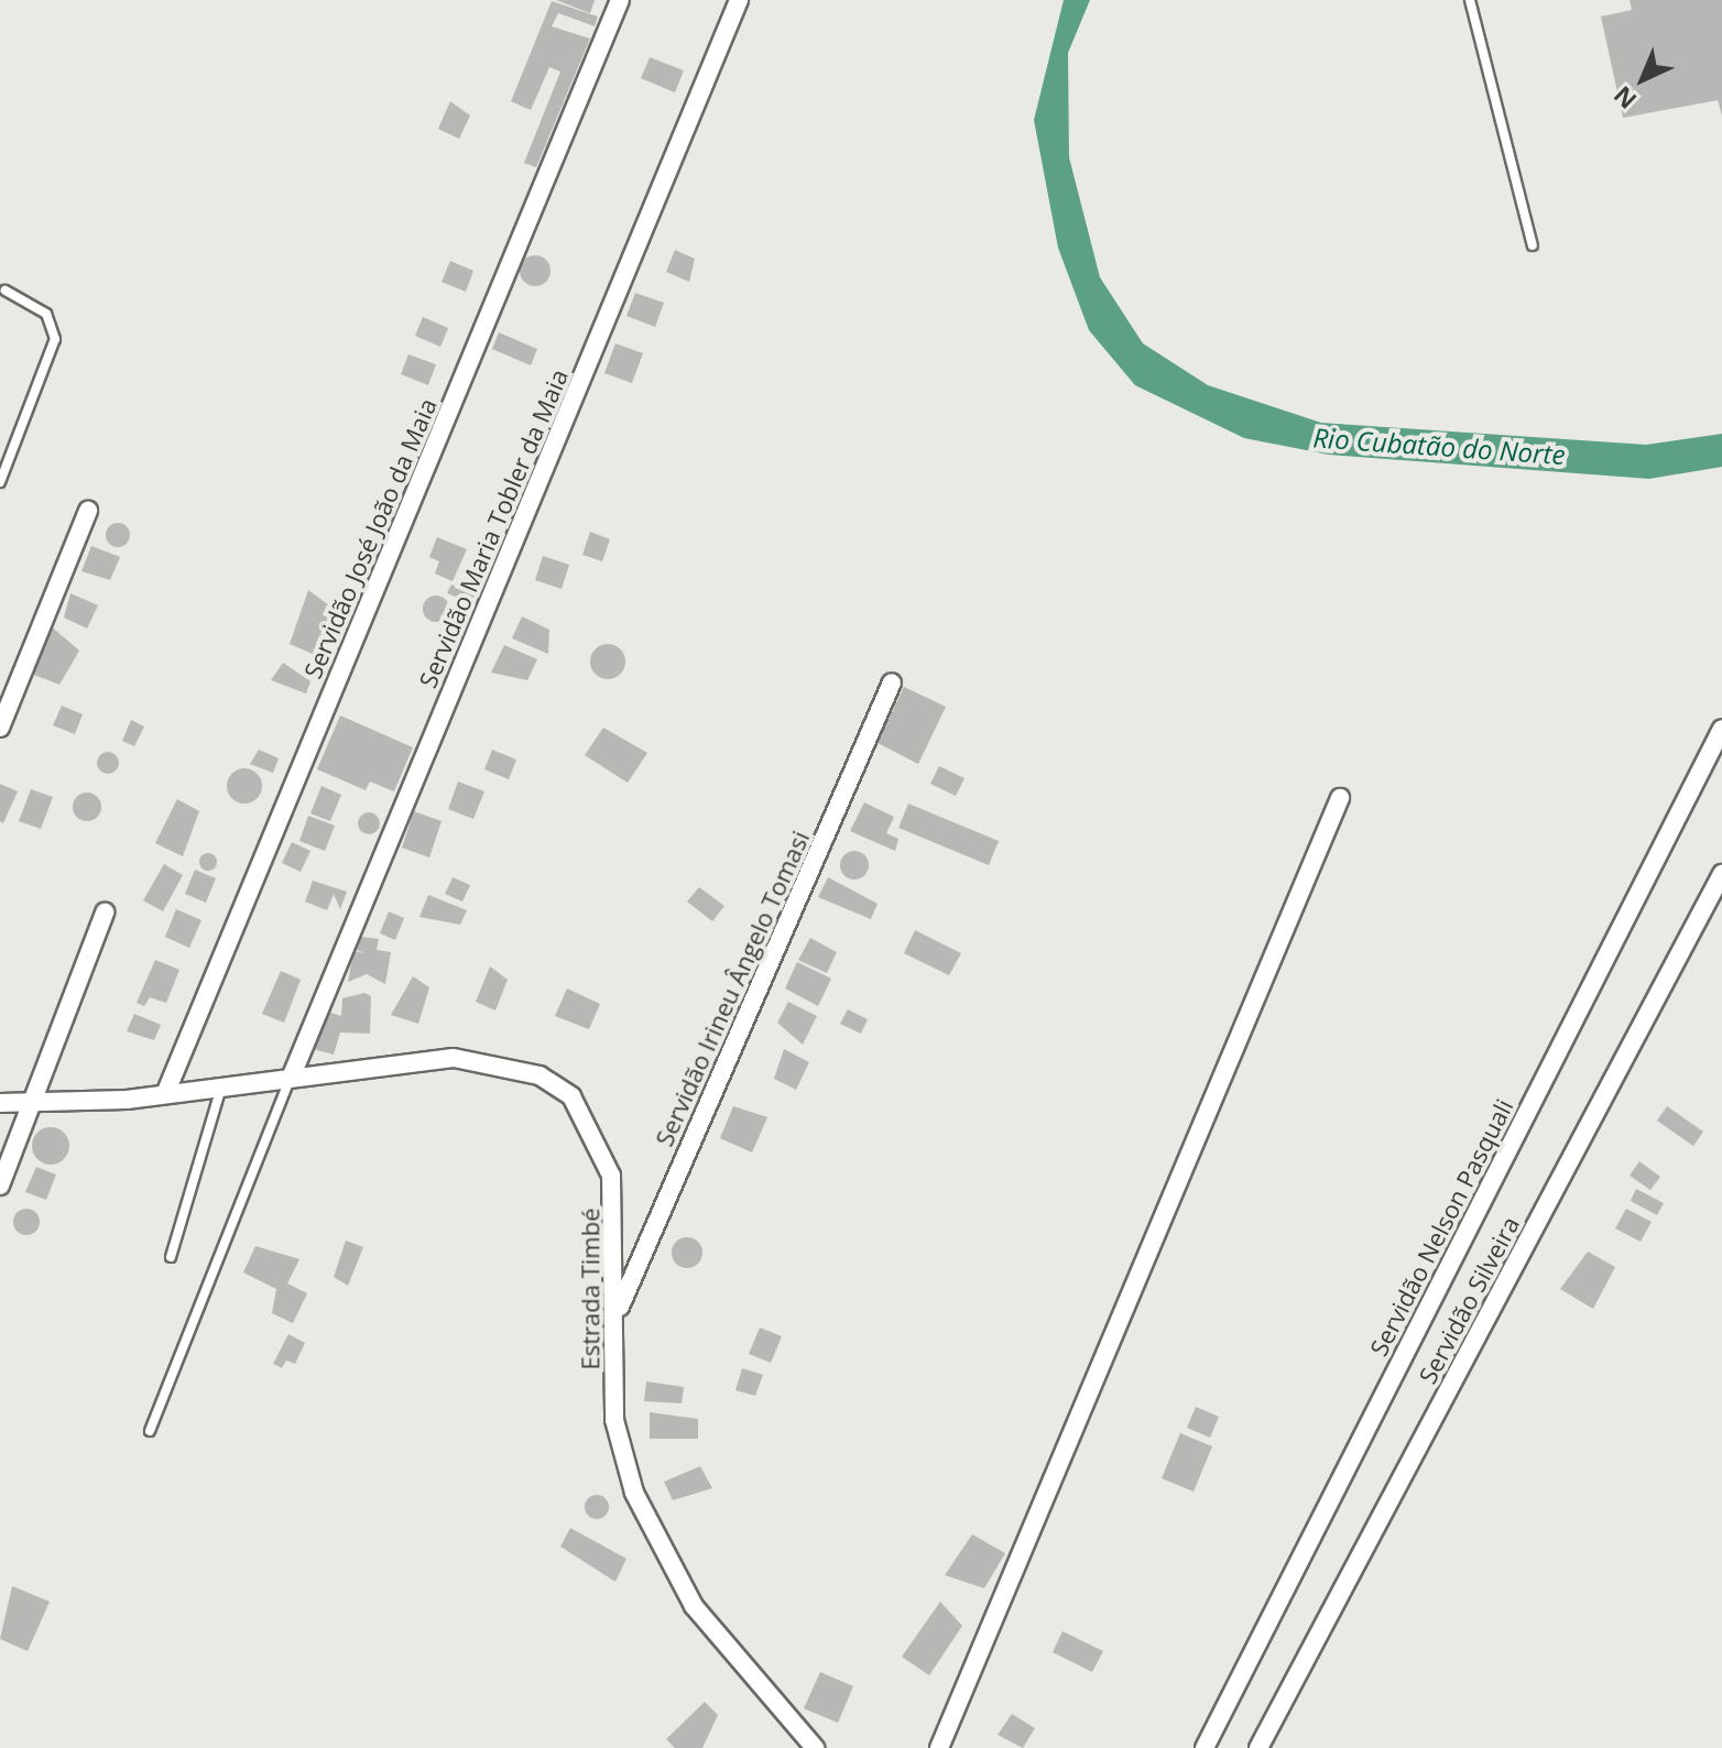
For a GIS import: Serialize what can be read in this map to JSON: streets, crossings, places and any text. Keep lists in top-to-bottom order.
{
  "streets": {
    "street": [
      "Servidão Maria Tobler da Maia",
      "Servidão José João da Maia",
      "Servidão Irineu Ângelo Tomasi",
      "Servidão Nelson Pasquali",
      "Estrada Timbé",
      "Servidão Silveira"
    ]
  },
  "crossings": [
    ["Servidão Maria Tobler da Maia", "Estrada Timbé"],
    ["Servidão José João da Maia", "Estrada Timbé"],
    ["Servidão Irineu Ângelo Tomasi", "Estrada Timbé"]
  ],
  "water": ["Rio Cubatão do Norte"],
  "north": "bottom left"
}
